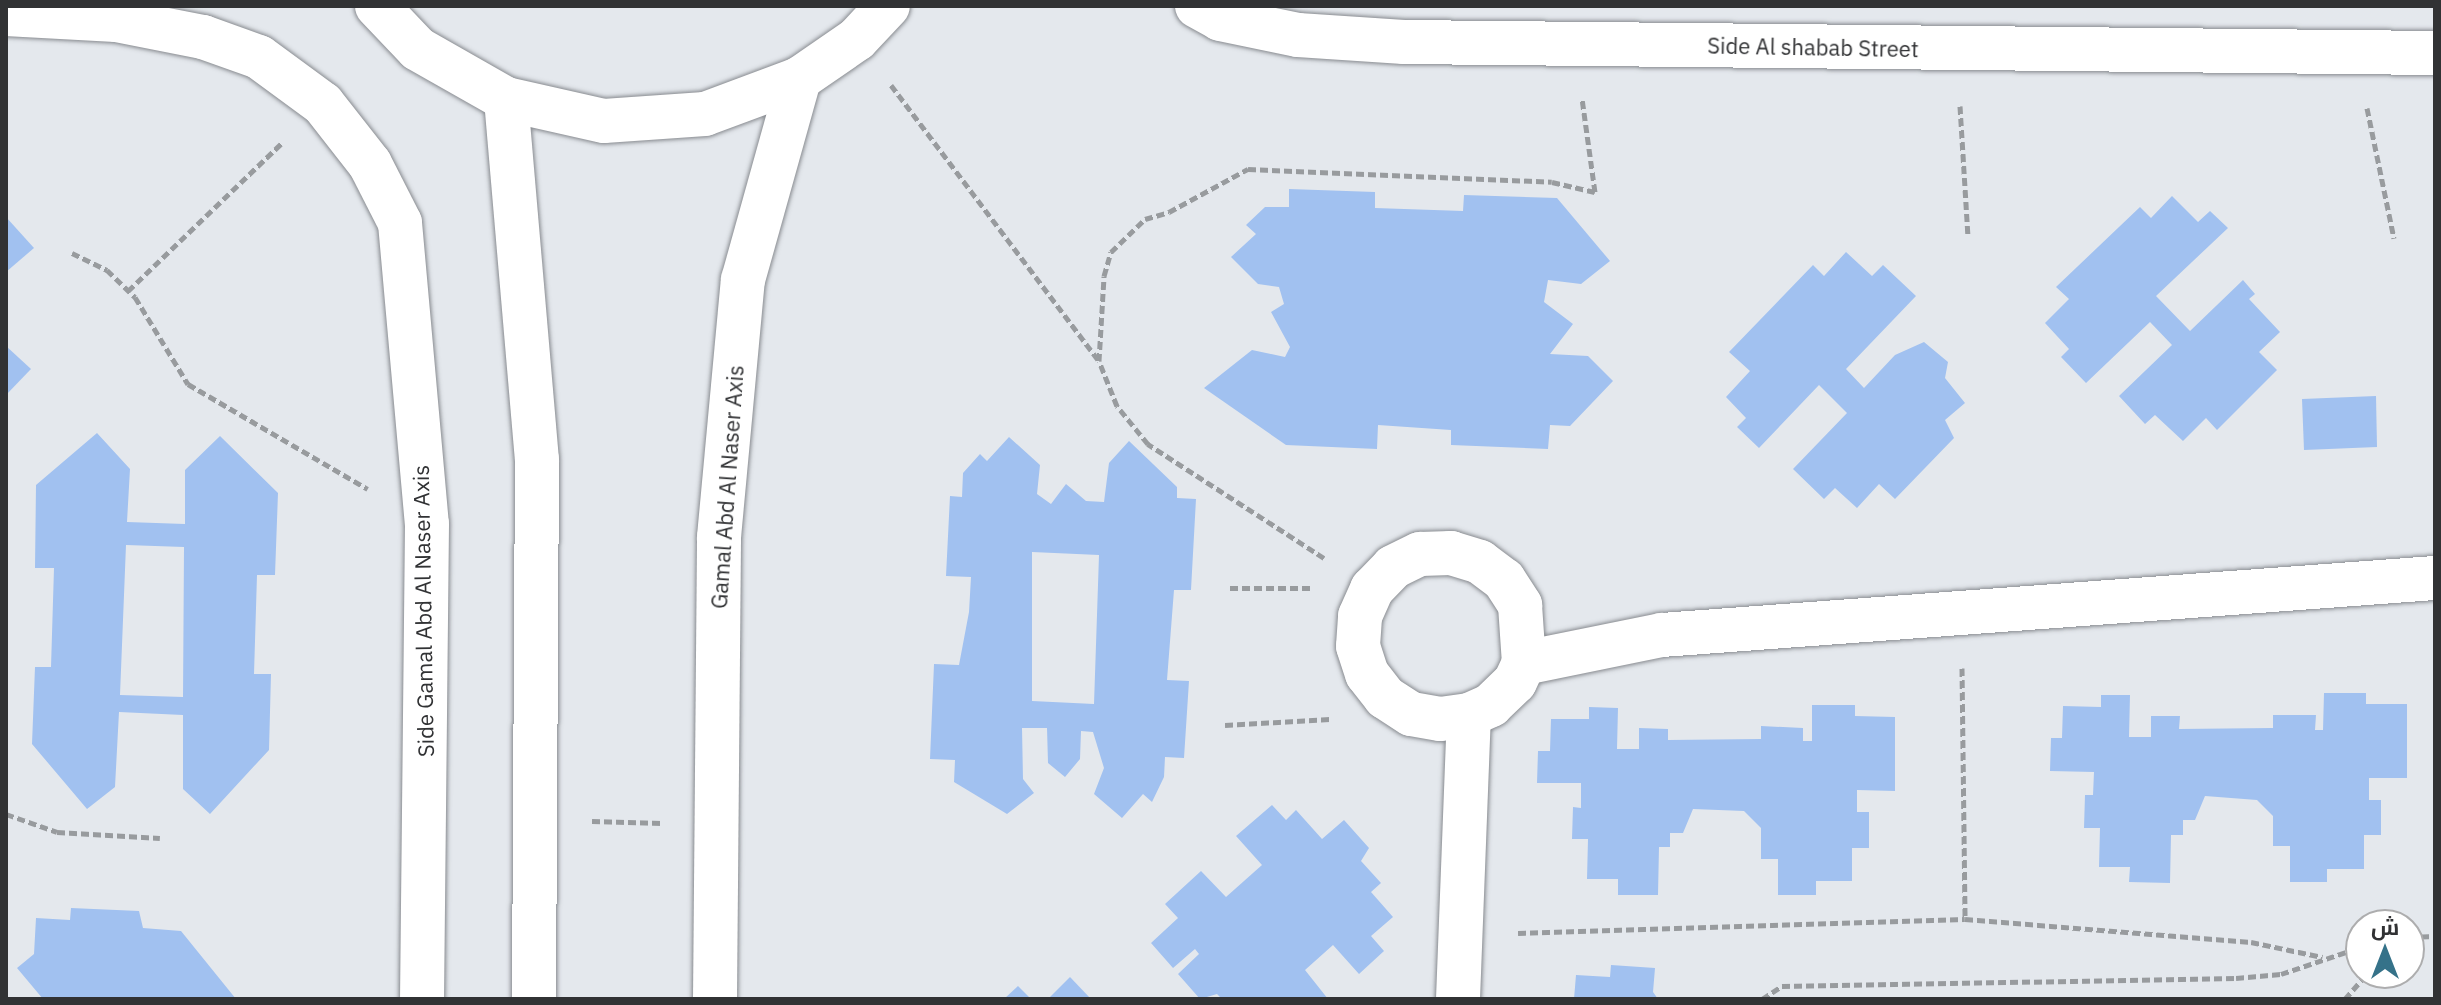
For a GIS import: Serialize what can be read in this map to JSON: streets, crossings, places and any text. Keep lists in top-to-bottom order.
{
  "streets": {
    "street": ["Side Al shabab Street", "Gamal Abd Al Naser Axis", "Side Gamal Abd Al Naser Axis"]
  },
  "north": "top"
}
